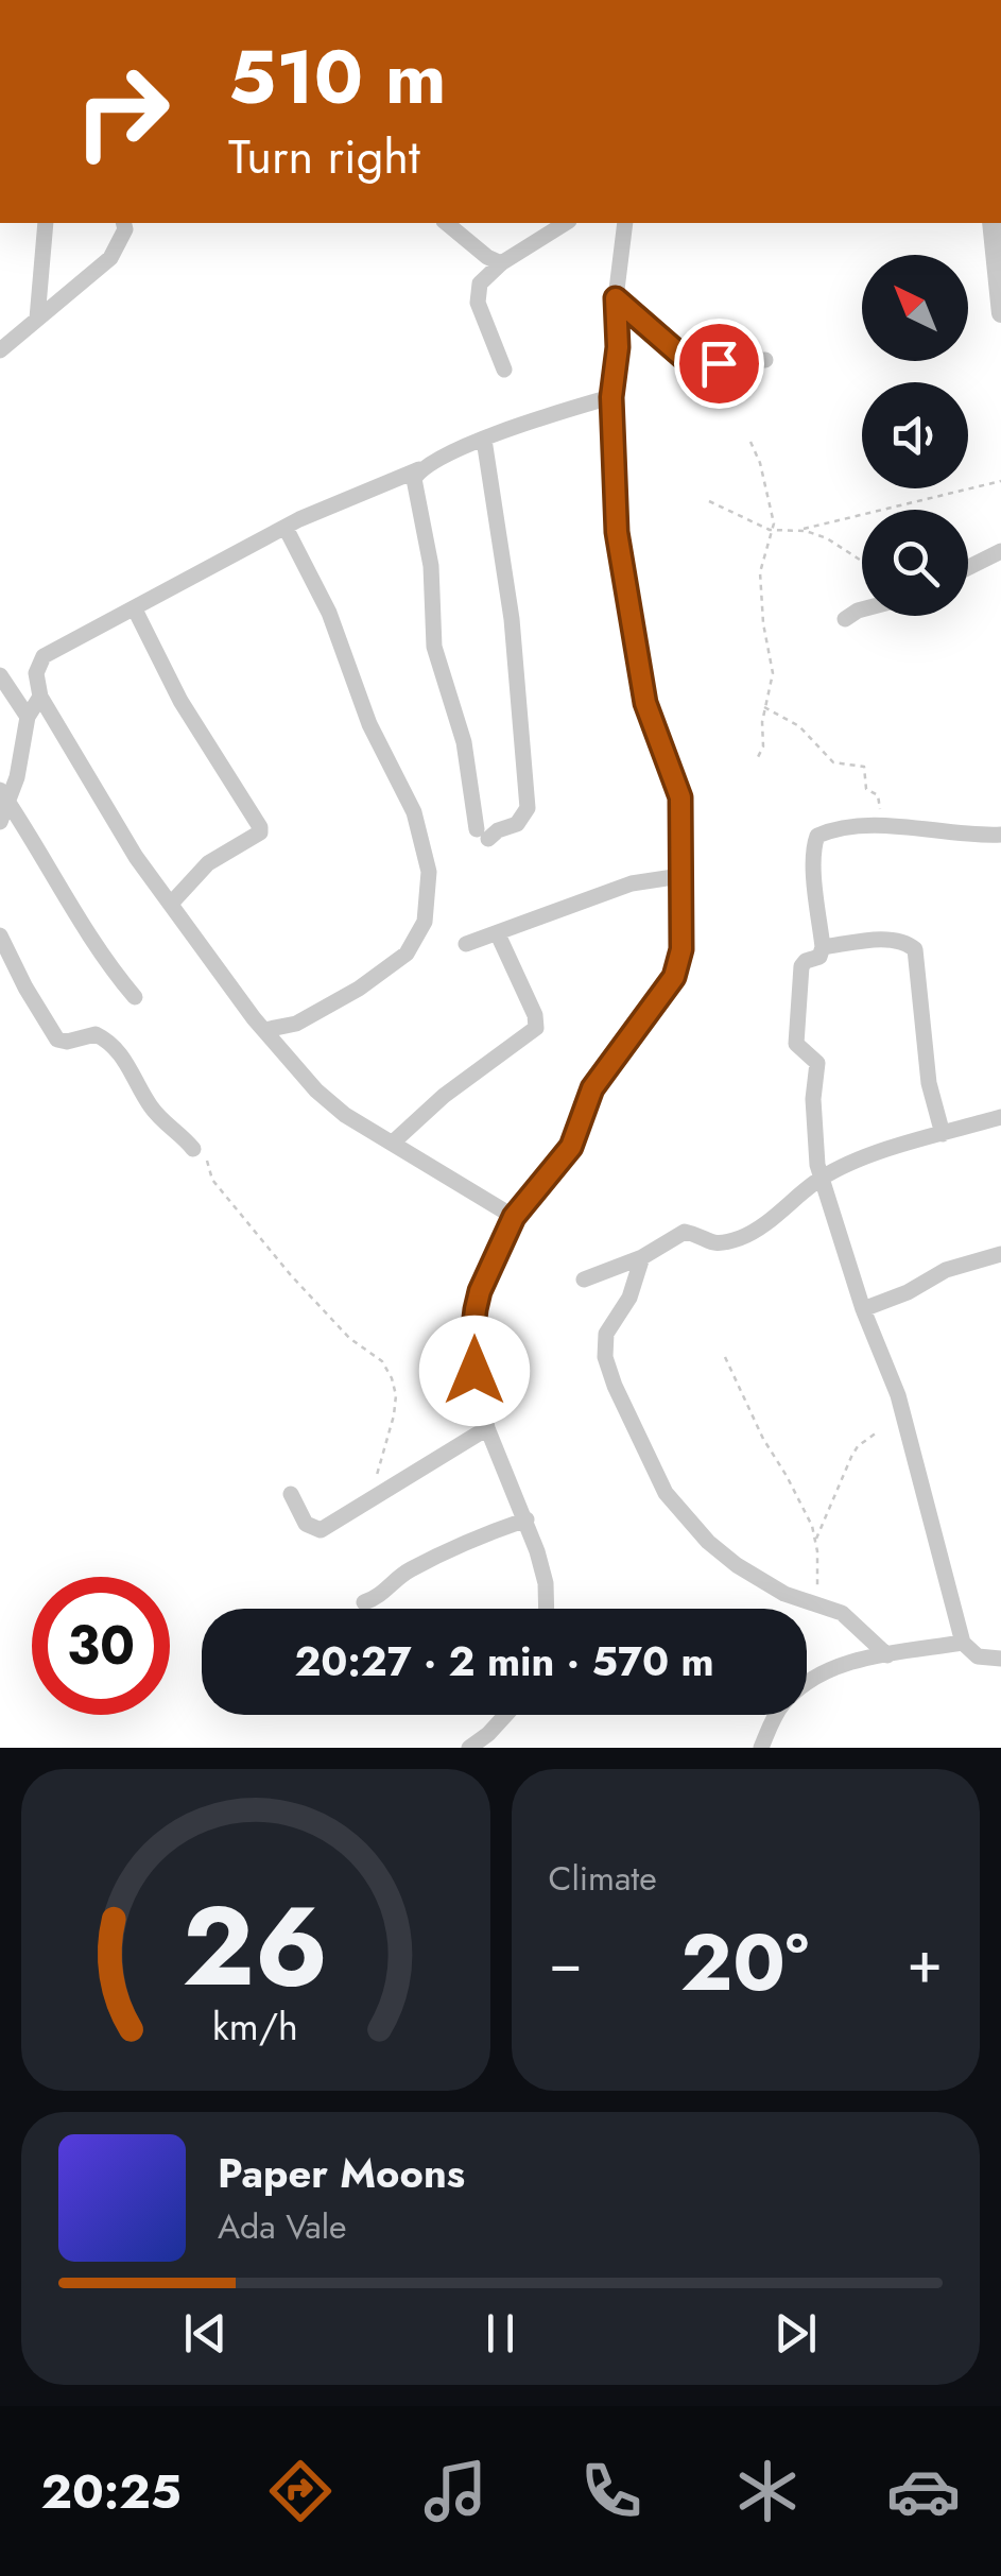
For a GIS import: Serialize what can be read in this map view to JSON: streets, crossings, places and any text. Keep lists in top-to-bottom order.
{
  "north": "top left",
  "page": {
    "turn": ["510 m", "Turn right"],
    "limit": "30",
    "trip": "20:27 · 2 min · 570 m",
    "tile": "Climate",
    "heat": ["−", "20°", "+"],
    "song": ["Paper Moons", "Ada Vale"],
    "tabs": "20:25",
    "gauge": ["26", "km/h"]
  }
}
